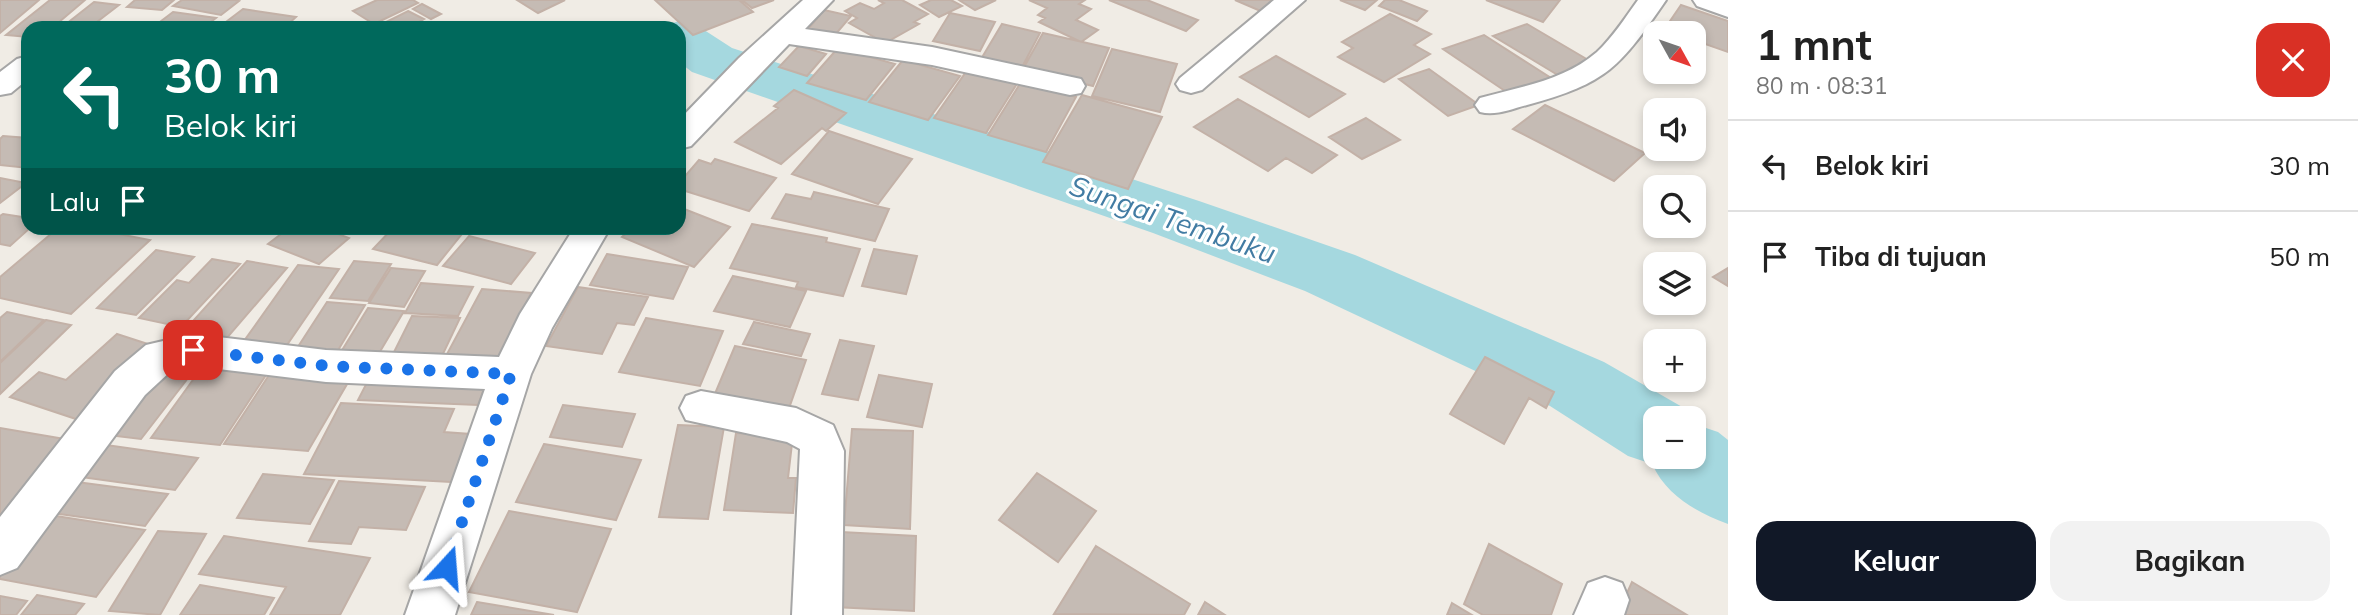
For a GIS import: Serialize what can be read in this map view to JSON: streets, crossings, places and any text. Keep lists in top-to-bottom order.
{
  "water": ["Sungai Tembuku"],
  "north": "bottom right",
  "page": {
    "heading": ["1 mnt", "80 m · 08:31"],
    "map_buttons": ["+", "−"],
    "turn": ["30 m", "Belok kiri"],
    "list": [
      {
        "name": "Belok kiri",
        "value": "30 m"
      },
      {
        "name": "Tiba di tujuan",
        "value": "50 m"
      }
    ],
    "then": "Lalu",
    "buttons": ["Keluar", "Bagikan"]
  }
}
